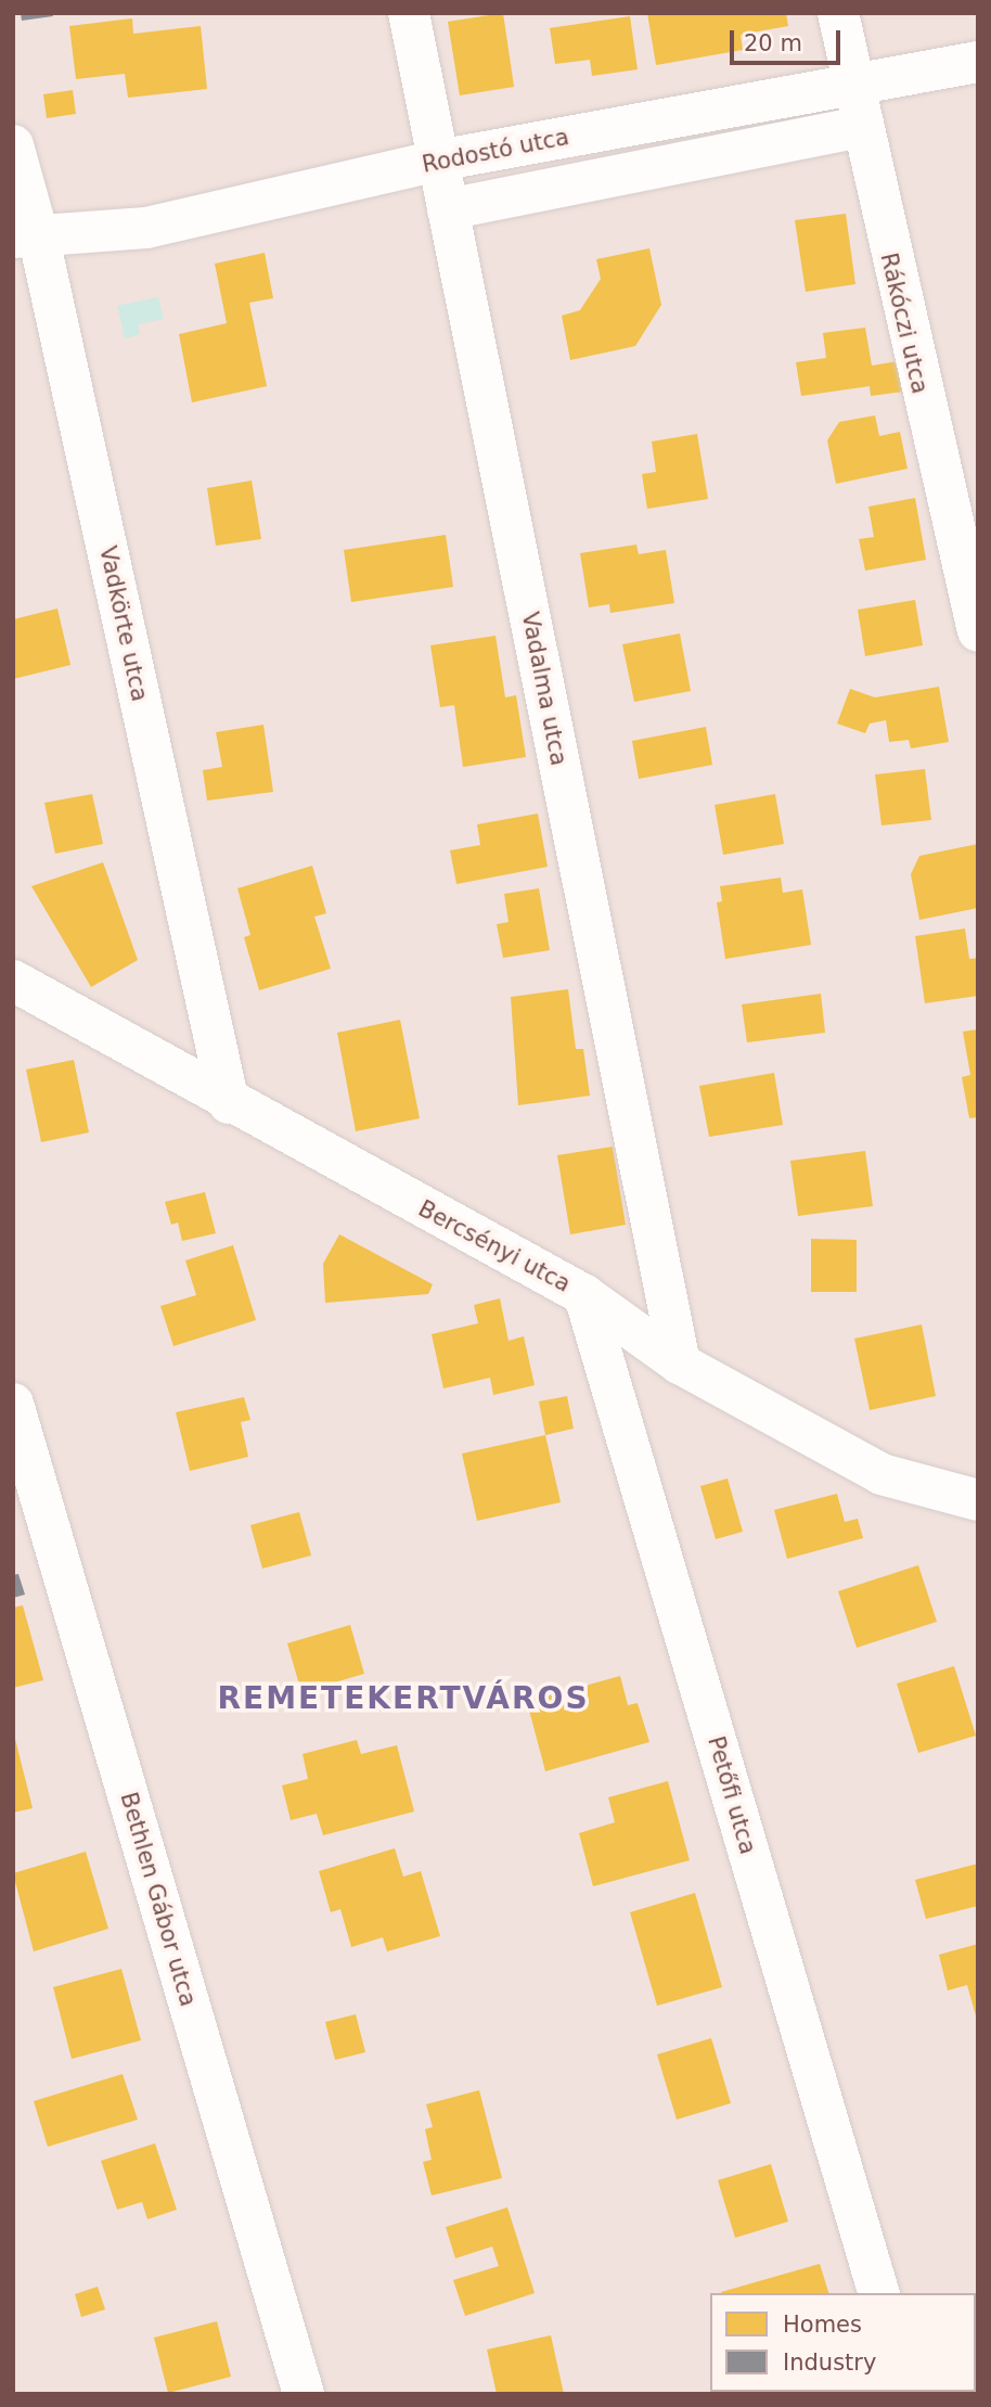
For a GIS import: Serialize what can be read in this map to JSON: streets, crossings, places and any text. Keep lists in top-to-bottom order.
{
  "streets": {
    "street": [
      "Rodostó utca",
      "Rákóczi utca",
      "Vadkörte utca",
      "Vadalma utca",
      "Bercsényi utca",
      "Petőfi utca",
      "Bethlen Gábor utca"
    ]
  },
  "crossings": [
    ["Rodostó utca", "Rákóczi utca"],
    ["Rodostó utca", "Vadkörte utca"],
    ["Rodostó utca", "Vadalma utca"],
    ["Vadkörte utca", "Bercsényi utca"],
    ["Vadalma utca", "Bercsényi utca"],
    ["Bercsényi utca", "Petőfi utca"]
  ],
  "districts": ["REMETEKERTVÁROS"],
  "legend": ["Homes", "Industry"],
  "scale_bar": "20 m"
}
